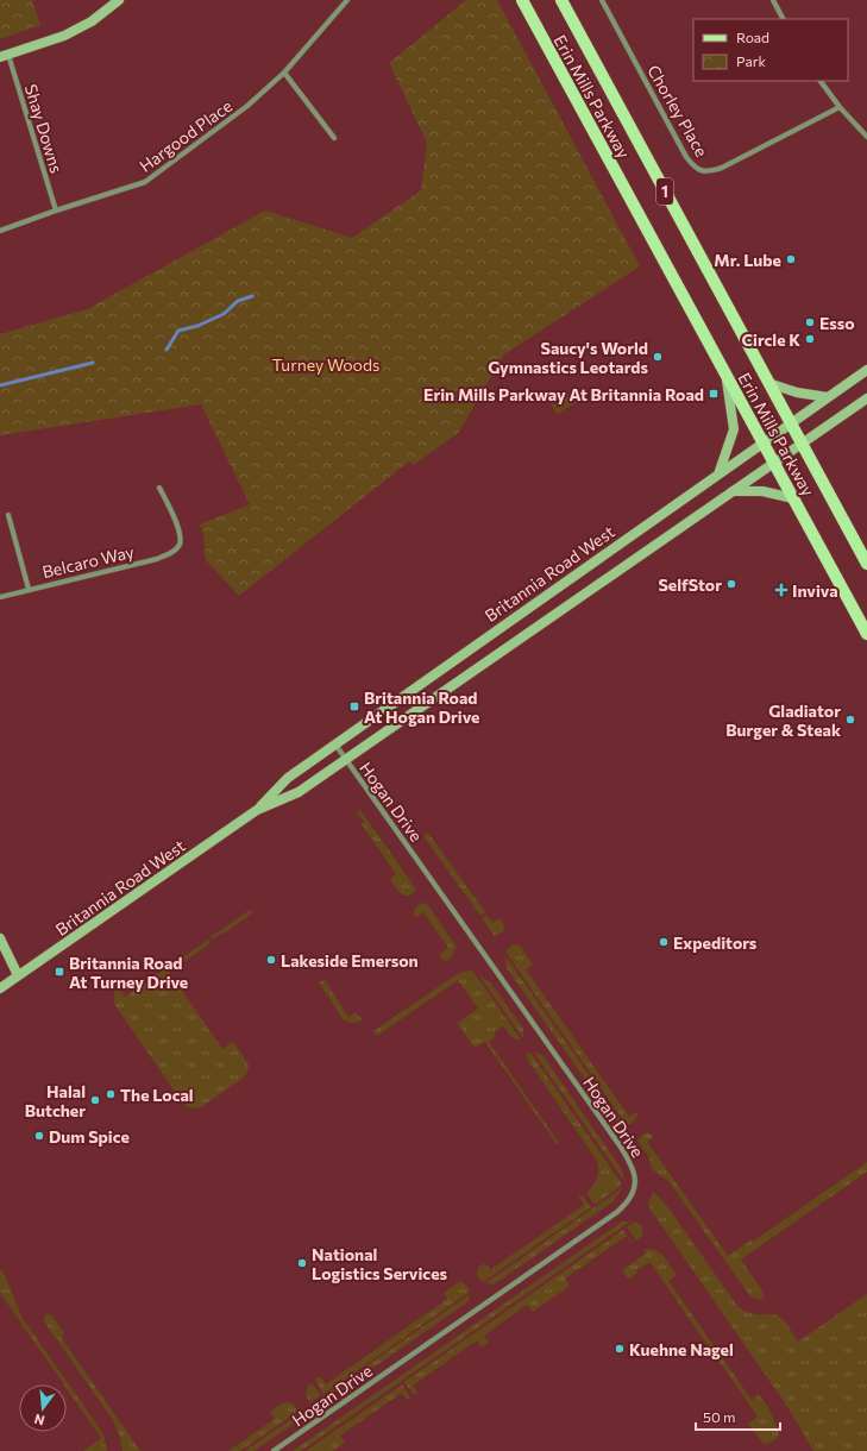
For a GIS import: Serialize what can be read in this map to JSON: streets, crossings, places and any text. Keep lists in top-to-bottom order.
{
  "streets": {
    "main road": ["Erin Mills Parkway", "1", "Britannia Road West"],
    "street": [
      "Chorley Place",
      "Shay Downs",
      "Hargood Place",
      "Belcaro Way",
      "Hogan Drive"
    ]
  },
  "crossings": [
    ["Erin Mills Parkway", "Britannia Road West"],
    ["Shay Downs", "Hargood Place"],
    ["Britannia Road West", "Hogan Drive"]
  ],
  "parks": ["Turney Woods"],
  "places": {
    "other": [
      "Mr. Lube",
      "Esso",
      "Circle K",
      "Saucy's World Gymnastics Leotards",
      "SelfStor",
      "Gladiator Burger & Steak",
      "Expeditors",
      "Lakeside Emerson",
      "The Local",
      "Halal Butcher",
      "Dum Spice",
      "National Logistics Services",
      "Kuehne Nagel"
    ],
    "transit": ["Erin Mills Parkway At Britannia Road", "Britannia Road At Hogan Drive", "Britannia Road At Turney Drive"],
    "health": ["Inviva"]
  },
  "legend": ["Road", "Park"],
  "scale_bar": "50 m",
  "north": "bottom"
}
